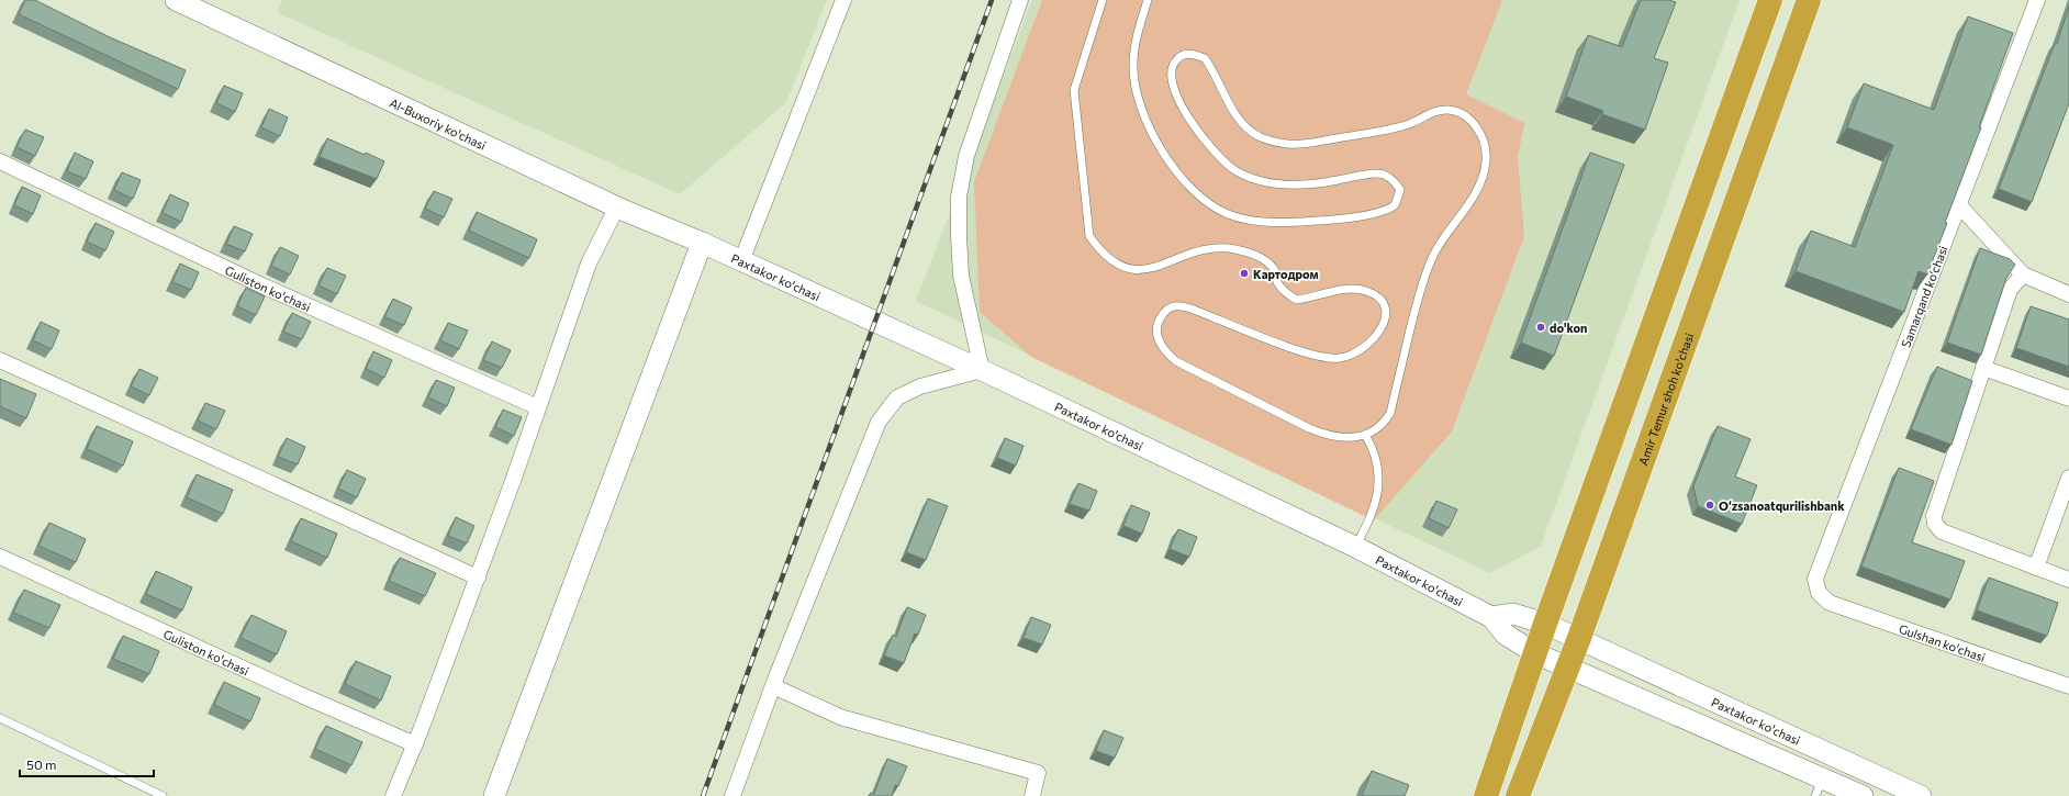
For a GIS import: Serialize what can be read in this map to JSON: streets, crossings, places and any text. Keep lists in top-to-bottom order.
{
  "streets": {
    "highway": ["Amir Temur shoh ko'chasi"],
    "main road": ["Al-Buxoriy ko'chasi", "Paxtakor ko'chasi"],
    "street": ["Guliston ko'chasi", "Samarqand ko‘chasi", "Gulshan ko'chasi"]
  },
  "crossings": [
    ["Al-Buxoriy ko'chasi", "Paxtakor ko'chasi"],
    ["Paxtakor ko'chasi", "Amir Temur shoh ko'chasi"],
    ["Samarqand ko‘chasi", "Gulshan ko'chasi"]
  ],
  "places": ["Картодром", "do'kon", "Oʻzsanoatqurilishbank"],
  "scale_bar": "50 m"
}
